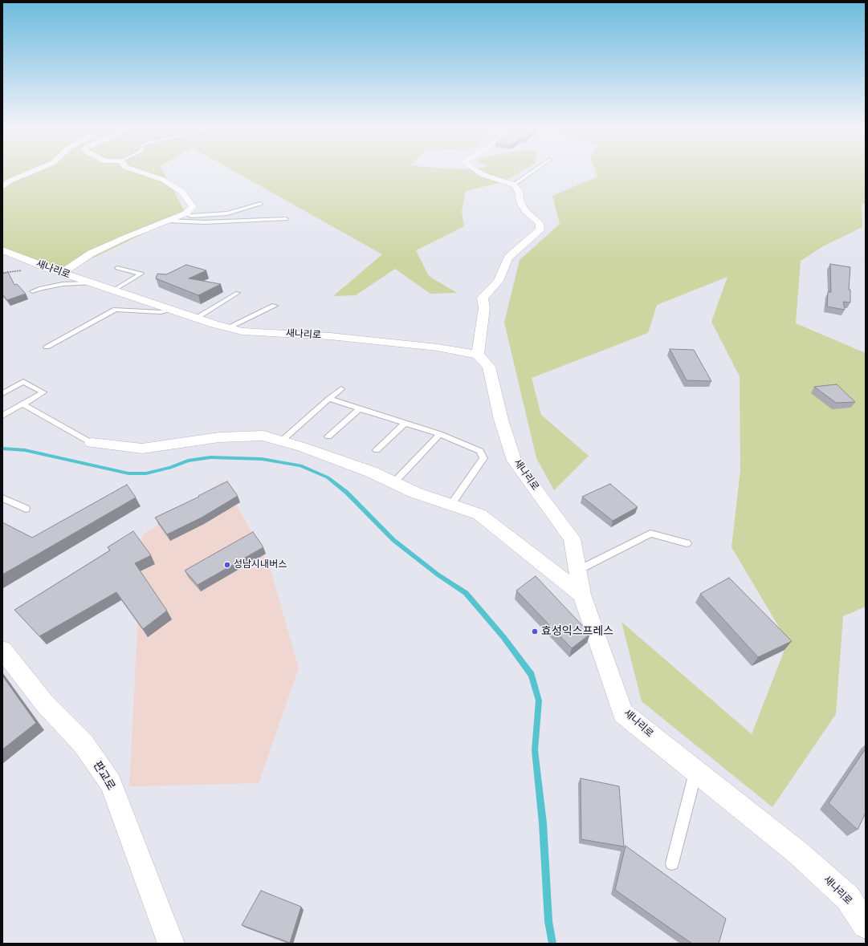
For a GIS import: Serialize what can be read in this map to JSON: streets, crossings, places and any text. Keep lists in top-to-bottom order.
{
  "streets": {
    "street": ["새나리로", "판교로"]
  },
  "places": ["성남시내버스", "효성익스프레스"]
}
